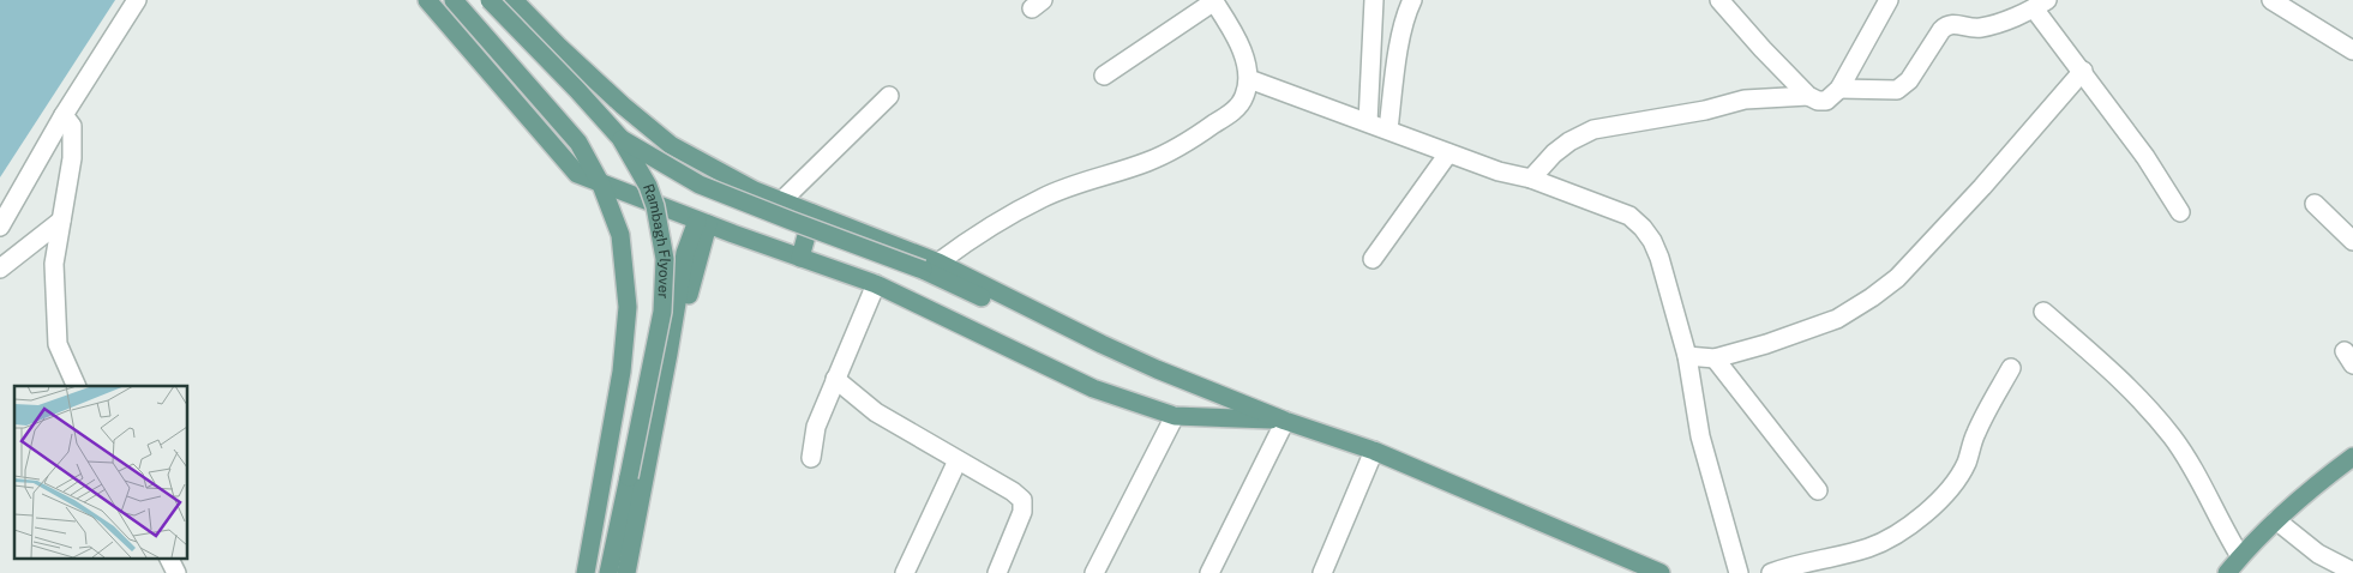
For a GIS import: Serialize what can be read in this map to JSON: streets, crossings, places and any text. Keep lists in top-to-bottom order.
{
  "streets": {
    "main road": ["Rambagh Flyover"]
  }
}
